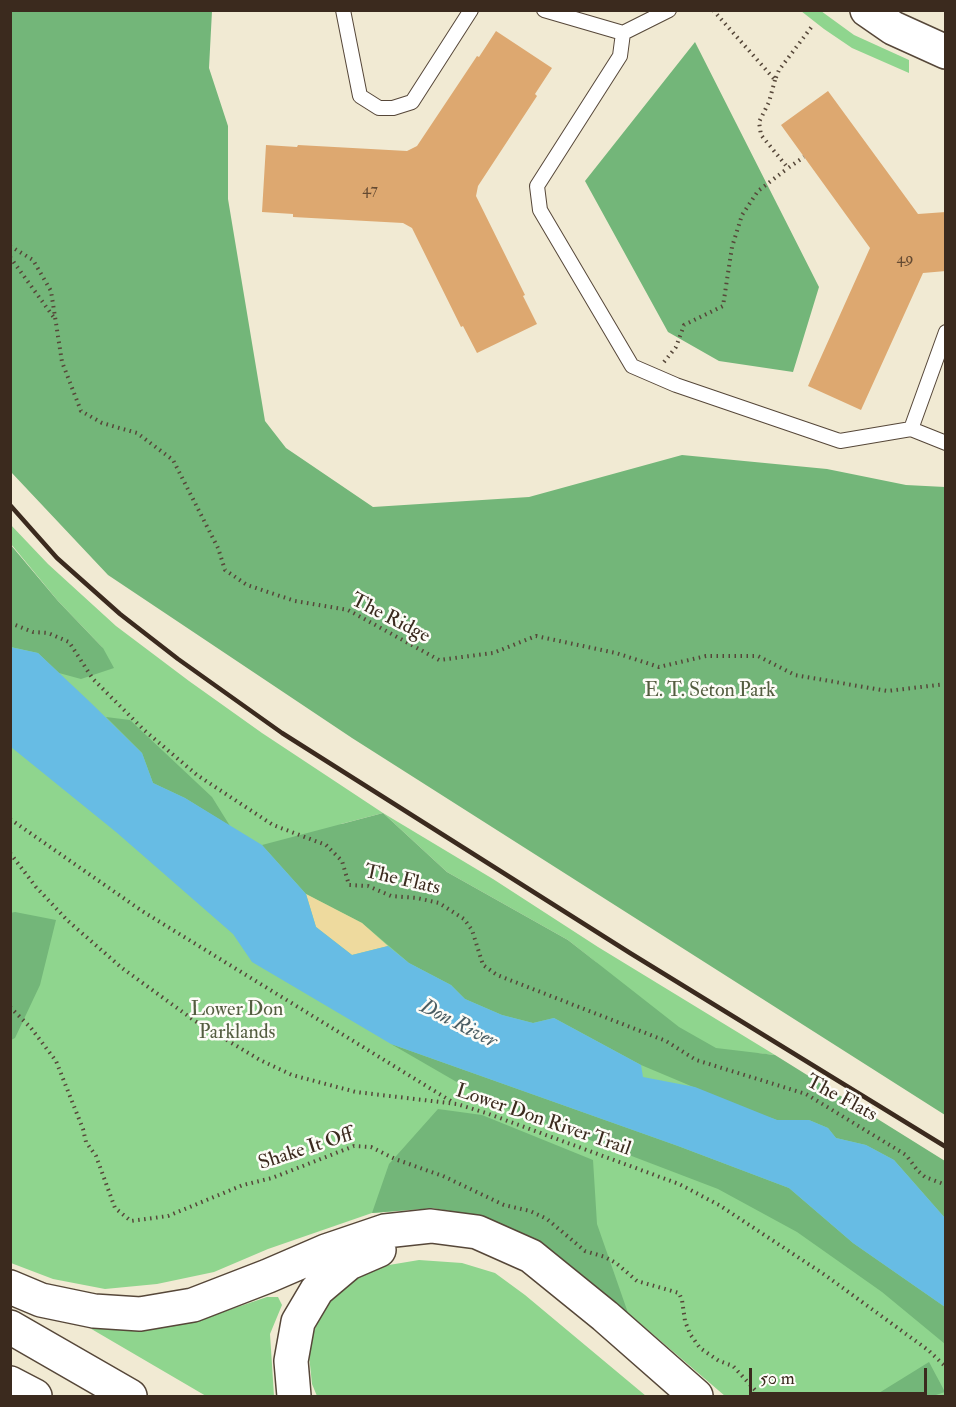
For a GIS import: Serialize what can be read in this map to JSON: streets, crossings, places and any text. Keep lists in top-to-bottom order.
{
  "streets": {
    "path": [
      "The Ridge",
      "The Flats",
      "Lower Don River Trail",
      "Shake It Off"
    ]
  },
  "water": ["Don River"],
  "parks": ["E. T. Seton Park", "Lower Don Parklands"],
  "house_numbers": ["47", "49"],
  "scale_bar": "50 m"
}
